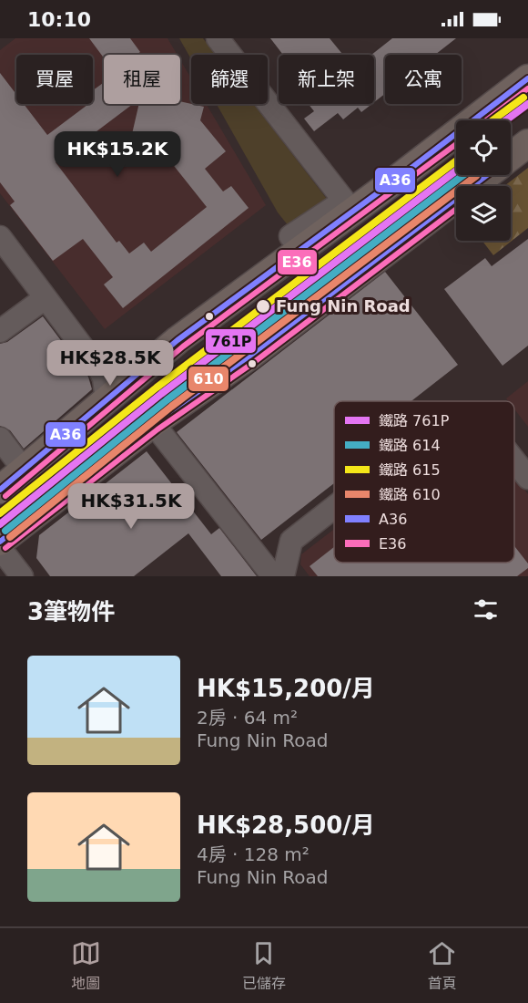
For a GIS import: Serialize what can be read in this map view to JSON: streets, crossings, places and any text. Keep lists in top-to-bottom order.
{
  "places": ["Fung Nin Road"],
  "lines": [
    "transit line A36",
    "transit line E36",
    "rail line 615",
    "rail line 761P",
    "rail line 614",
    "rail line 610"
  ],
  "legend": [
    "鐵路 761P",
    "鐵路 614",
    "鐵路 615",
    "鐵路 610",
    "A36",
    "E36"
  ],
  "page": {
    "status": "10:10",
    "chip": [
      "買屋",
      "租屋",
      "篩選",
      "新上架",
      "公寓"
    ],
    "price": ["HK$15.2K", "HK$28.5K", "HK$31.5K"],
    "heading": "3筆物件",
    "list": [
      {
        "name": "HK$15,200/月",
        "note": "2房 · 64 m² · Fung Nin Road"
      },
      {
        "name": "HK$28,500/月",
        "note": "4房 · 128 m² · Fung Nin Road"
      }
    ],
    "tabs": ["地圖", "已儲存", "首頁"]
  }
}
